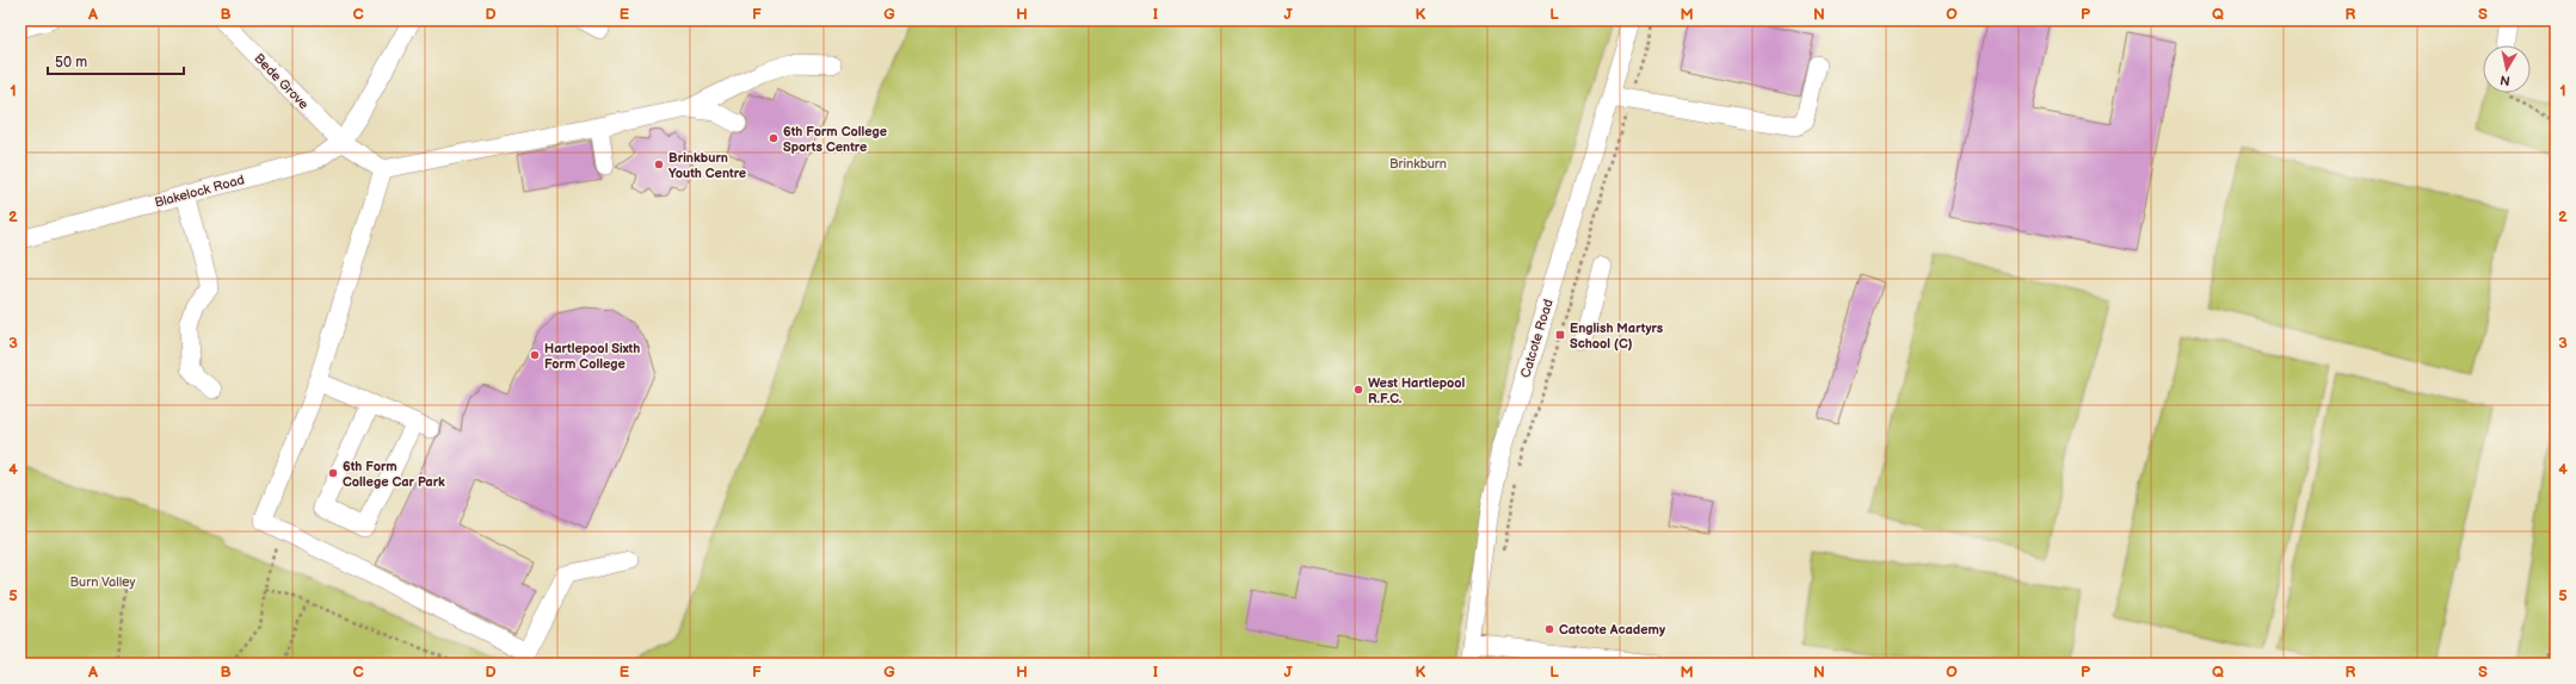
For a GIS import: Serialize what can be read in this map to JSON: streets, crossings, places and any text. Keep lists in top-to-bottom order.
{
  "streets": {
    "street": ["Bede Grove", "Blakelock Road", "Catcote Road"]
  },
  "crossings": [
    ["Bede Grove", "Blakelock Road"]
  ],
  "parks": ["Brinkburn", "Burn Valley"],
  "places": {
    "other": [
      "6th Form College Sports Centre",
      "Brinkburn Youth Centre",
      "Hartlepool Sixth Form College",
      "West Hartlepool R.F.C.",
      "6th Form College Car Park",
      "Catcote Academy"
    ],
    "transit": ["English Martyrs School (C)"]
  },
  "scale_bar": "50 m",
  "north": "bottom",
  "grid": {
    "columns": [
      "A",
      "B",
      "C",
      "D",
      "E",
      "F",
      "G",
      "H",
      "I",
      "J",
      "K",
      "L",
      "M",
      "N",
      "O",
      "P",
      "Q",
      "R",
      "S"
    ],
    "rows": [
      "1",
      "2",
      "3",
      "4",
      "5"
    ]
  }
}
